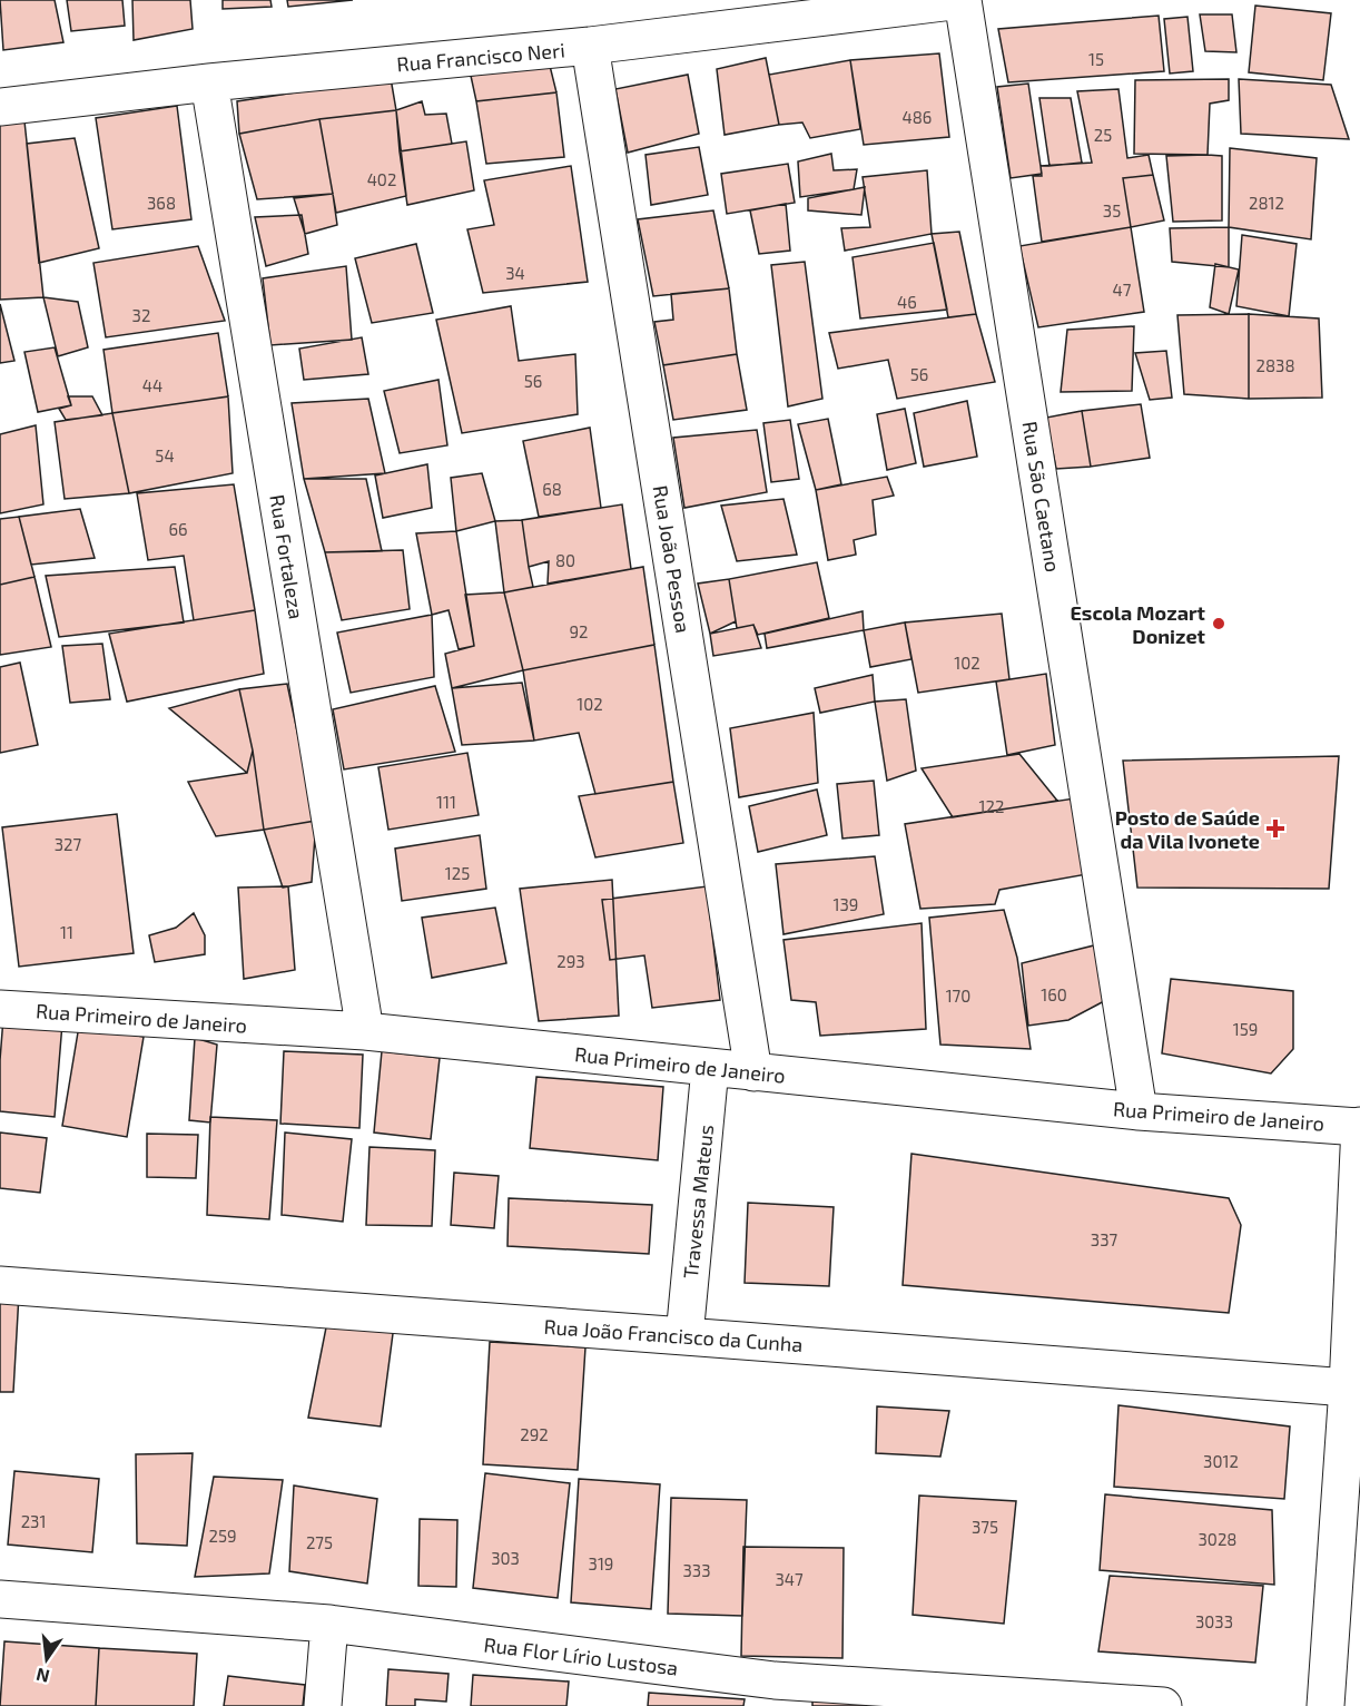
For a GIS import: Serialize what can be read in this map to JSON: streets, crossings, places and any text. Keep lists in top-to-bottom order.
{
  "streets": {
    "street": [
      "Rua Francisco Neri",
      "Rua São Caetano",
      "Rua Fortaleza",
      "Rua João Pessoa",
      "Rua Primeiro de Janeiro",
      "Travessa Mateus",
      "Rua João Francisco da Cunha",
      "Rua Flor Lírio Lustosa"
    ]
  },
  "crossings": [
    ["Rua Francisco Neri", "Rua São Caetano"],
    ["Rua Francisco Neri", "Rua Fortaleza"],
    ["Rua Francisco Neri", "Rua João Pessoa"],
    ["Rua São Caetano", "Rua Primeiro de Janeiro"],
    ["Rua Fortaleza", "Rua Primeiro de Janeiro"],
    ["Rua João Pessoa", "Rua Primeiro de Janeiro"],
    ["Rua Primeiro de Janeiro", "Travessa Mateus"],
    ["Travessa Mateus", "Rua João Francisco da Cunha"]
  ],
  "places": {
    "other": ["Escola Mozart Donizet"],
    "health": ["Posto de Saúde da Vila Ivonete"]
  },
  "house_numbers": [
    "15",
    "486",
    "25",
    "402",
    "368",
    "2812",
    "35",
    "34",
    "47",
    "46",
    "32",
    "2838",
    "56",
    "56",
    "44",
    "54",
    "68",
    "66",
    "80",
    "92",
    "102",
    "102",
    "111",
    "122",
    "327",
    "125",
    "139",
    "11",
    "293",
    "160",
    "170",
    "159",
    "337",
    "292",
    "3012",
    "231",
    "375",
    "259",
    "3028",
    "275",
    "303",
    "319",
    "333",
    "347",
    "3033"
  ],
  "north": "bottom"
}
